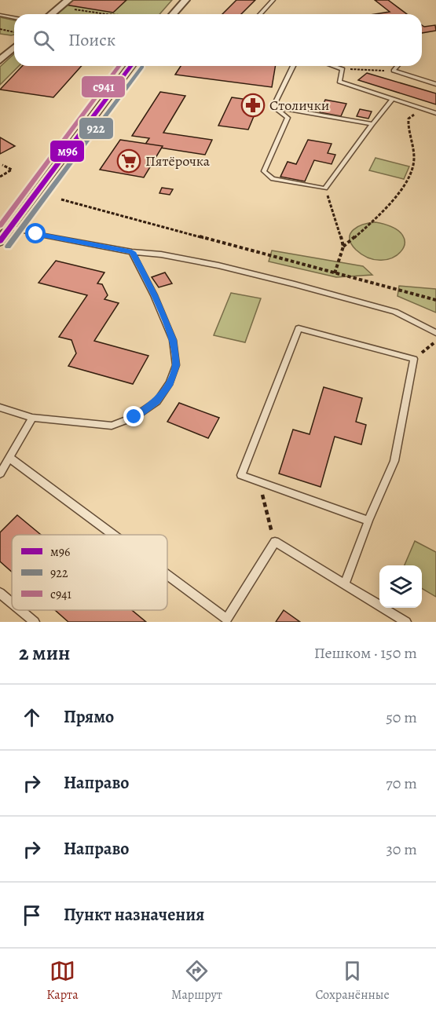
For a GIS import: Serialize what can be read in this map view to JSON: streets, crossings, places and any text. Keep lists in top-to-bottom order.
{
  "places": {
    "pharmacy": ["Столички"],
    "supermarket": ["Пятёрочка"]
  },
  "lines": ["transit line м96", "transit line с941", "transit line 922"],
  "legend": ["м96", "922", "с941"],
  "page": {
    "search": "Поиск",
    "heading": ["2 мин", "Пешком · 150 m"],
    "list": [
      ["Прямо", "50 m"],
      ["Направо", "70 m"],
      ["Направо", "30 m"],
      "Пункт назначения"
    ],
    "nav": ["Карта", "Маршрут", "Сохранённые"]
  }
}
